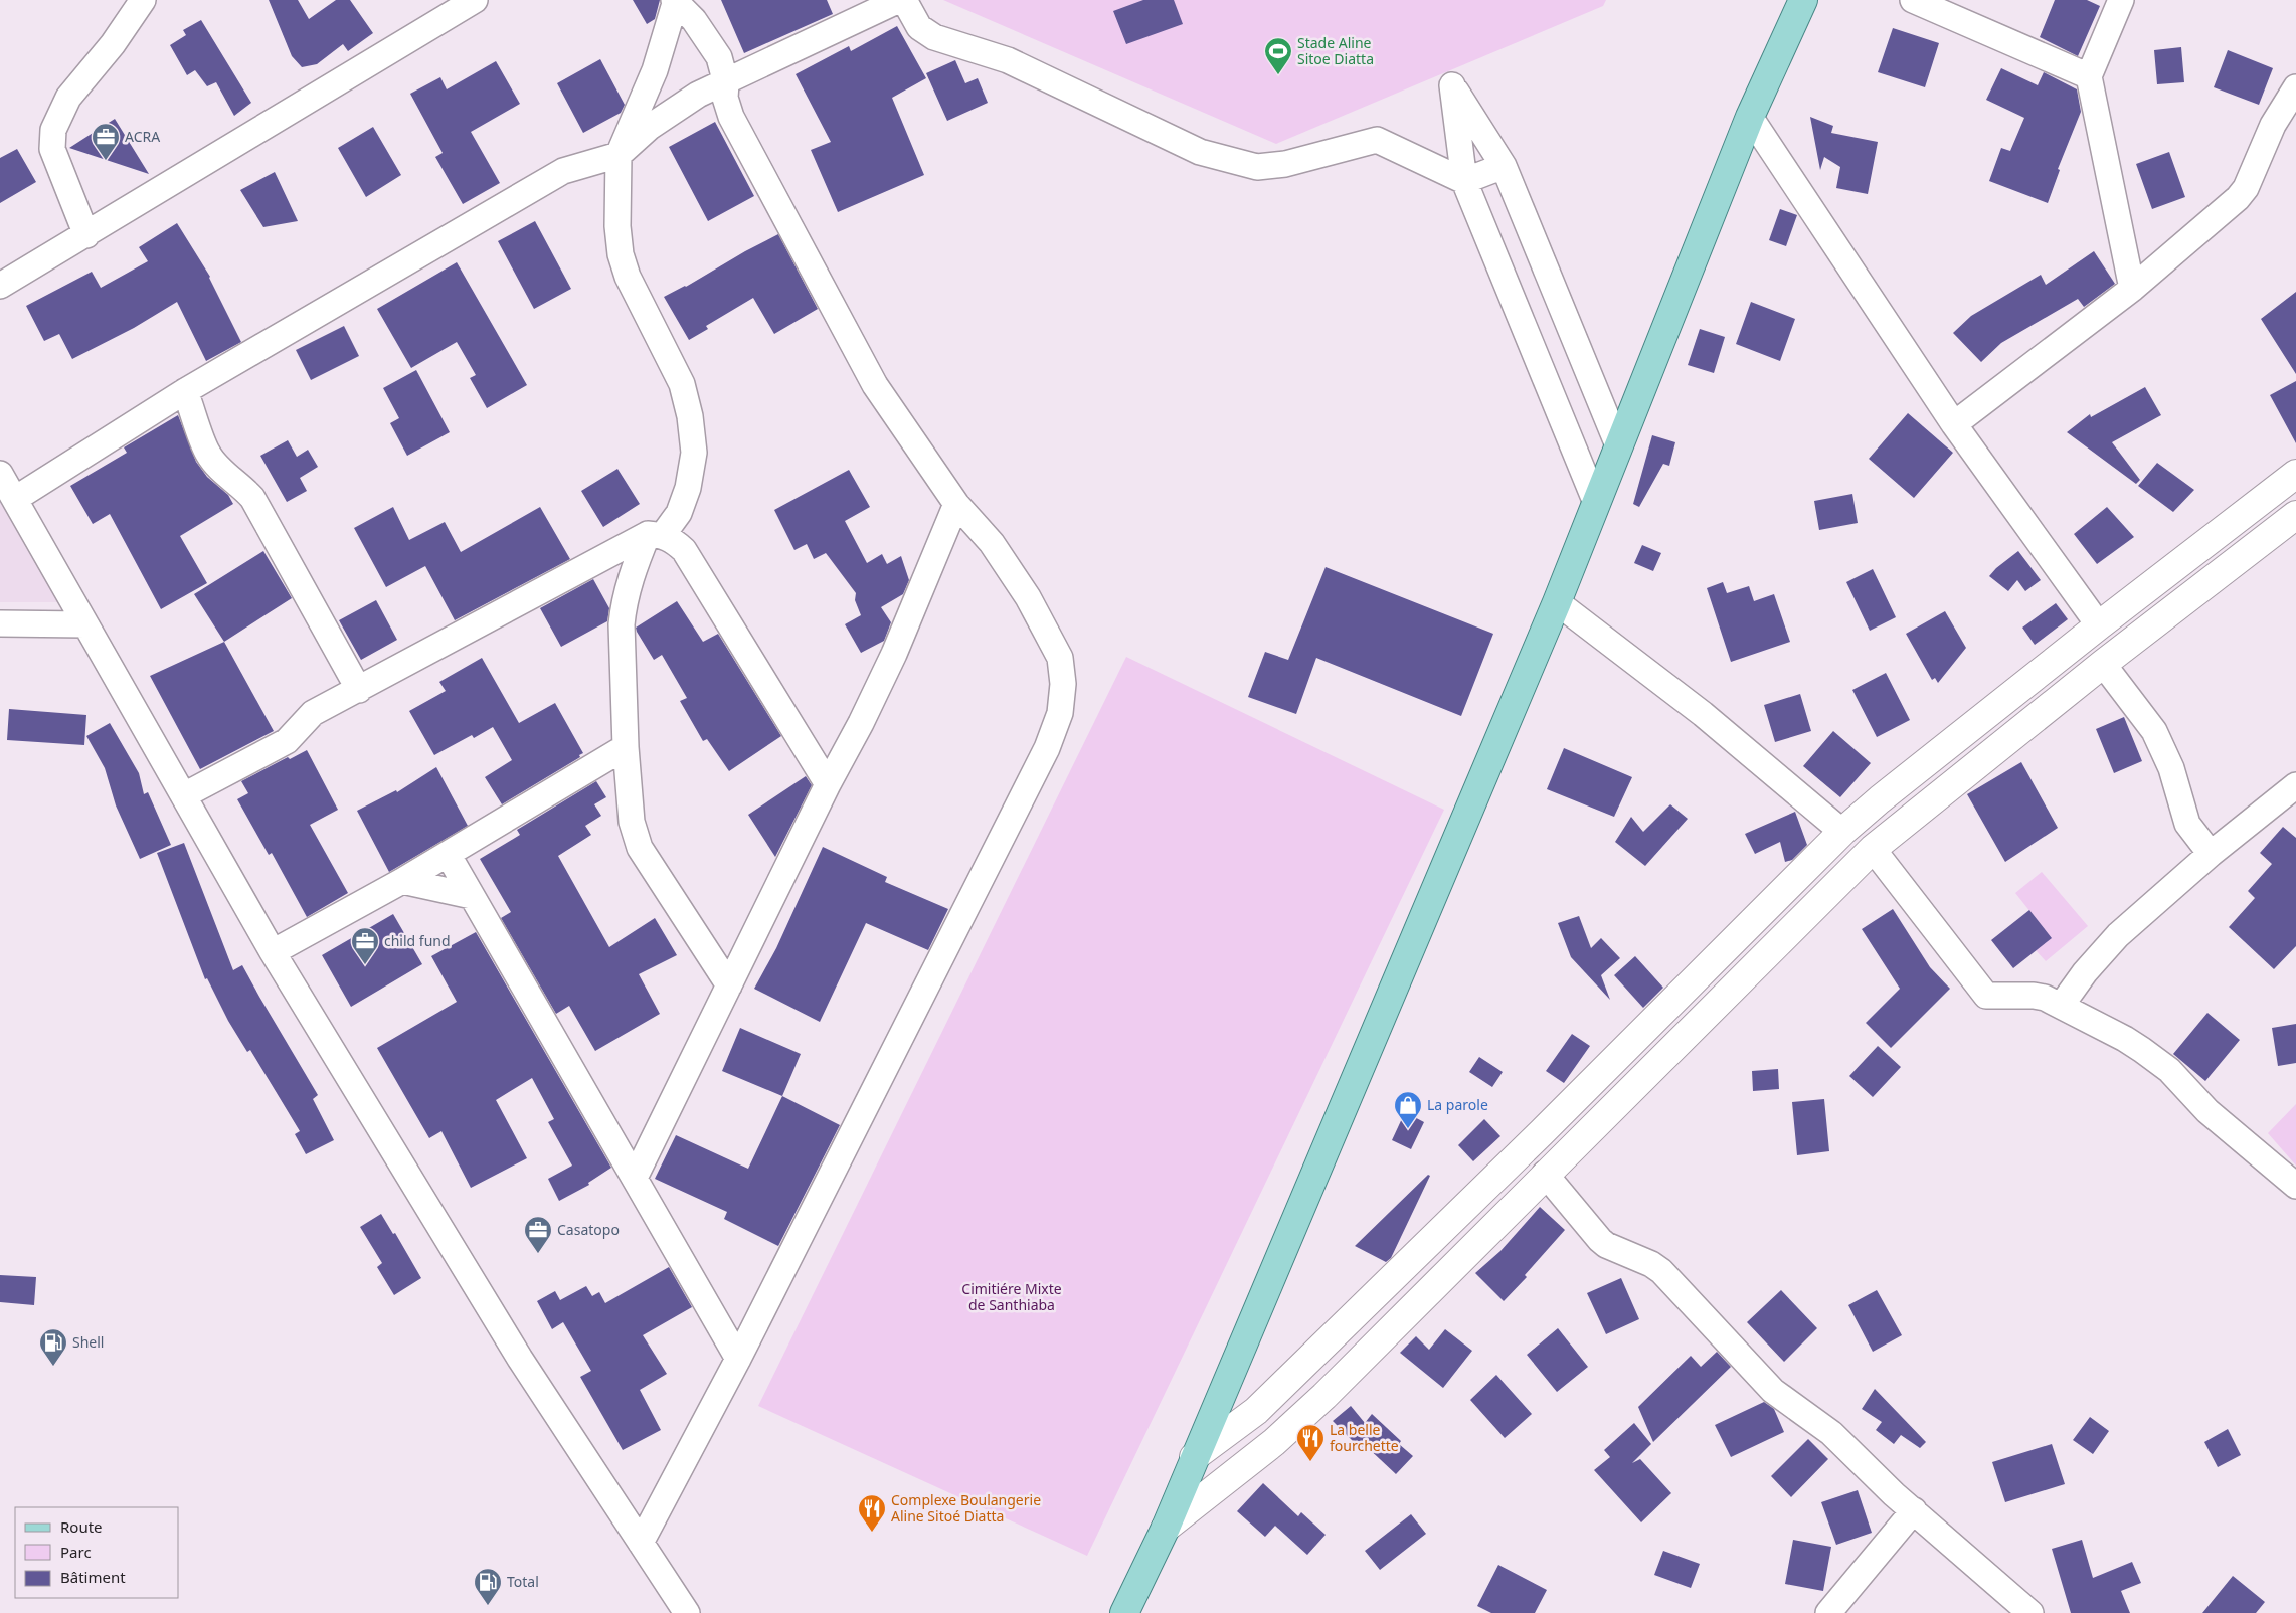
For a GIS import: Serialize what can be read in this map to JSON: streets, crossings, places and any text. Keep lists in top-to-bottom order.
{
  "parks": ["Cimitiére Mixte de Santhiaba"],
  "places": {
    "sports": ["Stade Aline Sitoe Diatta"],
    "office": ["ACRA", "child fund", "Casatopo"],
    "shop": ["La parole"],
    "fuel station": ["Shell", "Total"],
    "restaurant": ["La belle fourchette", "Complexe Boulangerie Aline Sitoé Diatta"]
  },
  "legend": ["Route", "Parc", "Bâtiment"]
}
